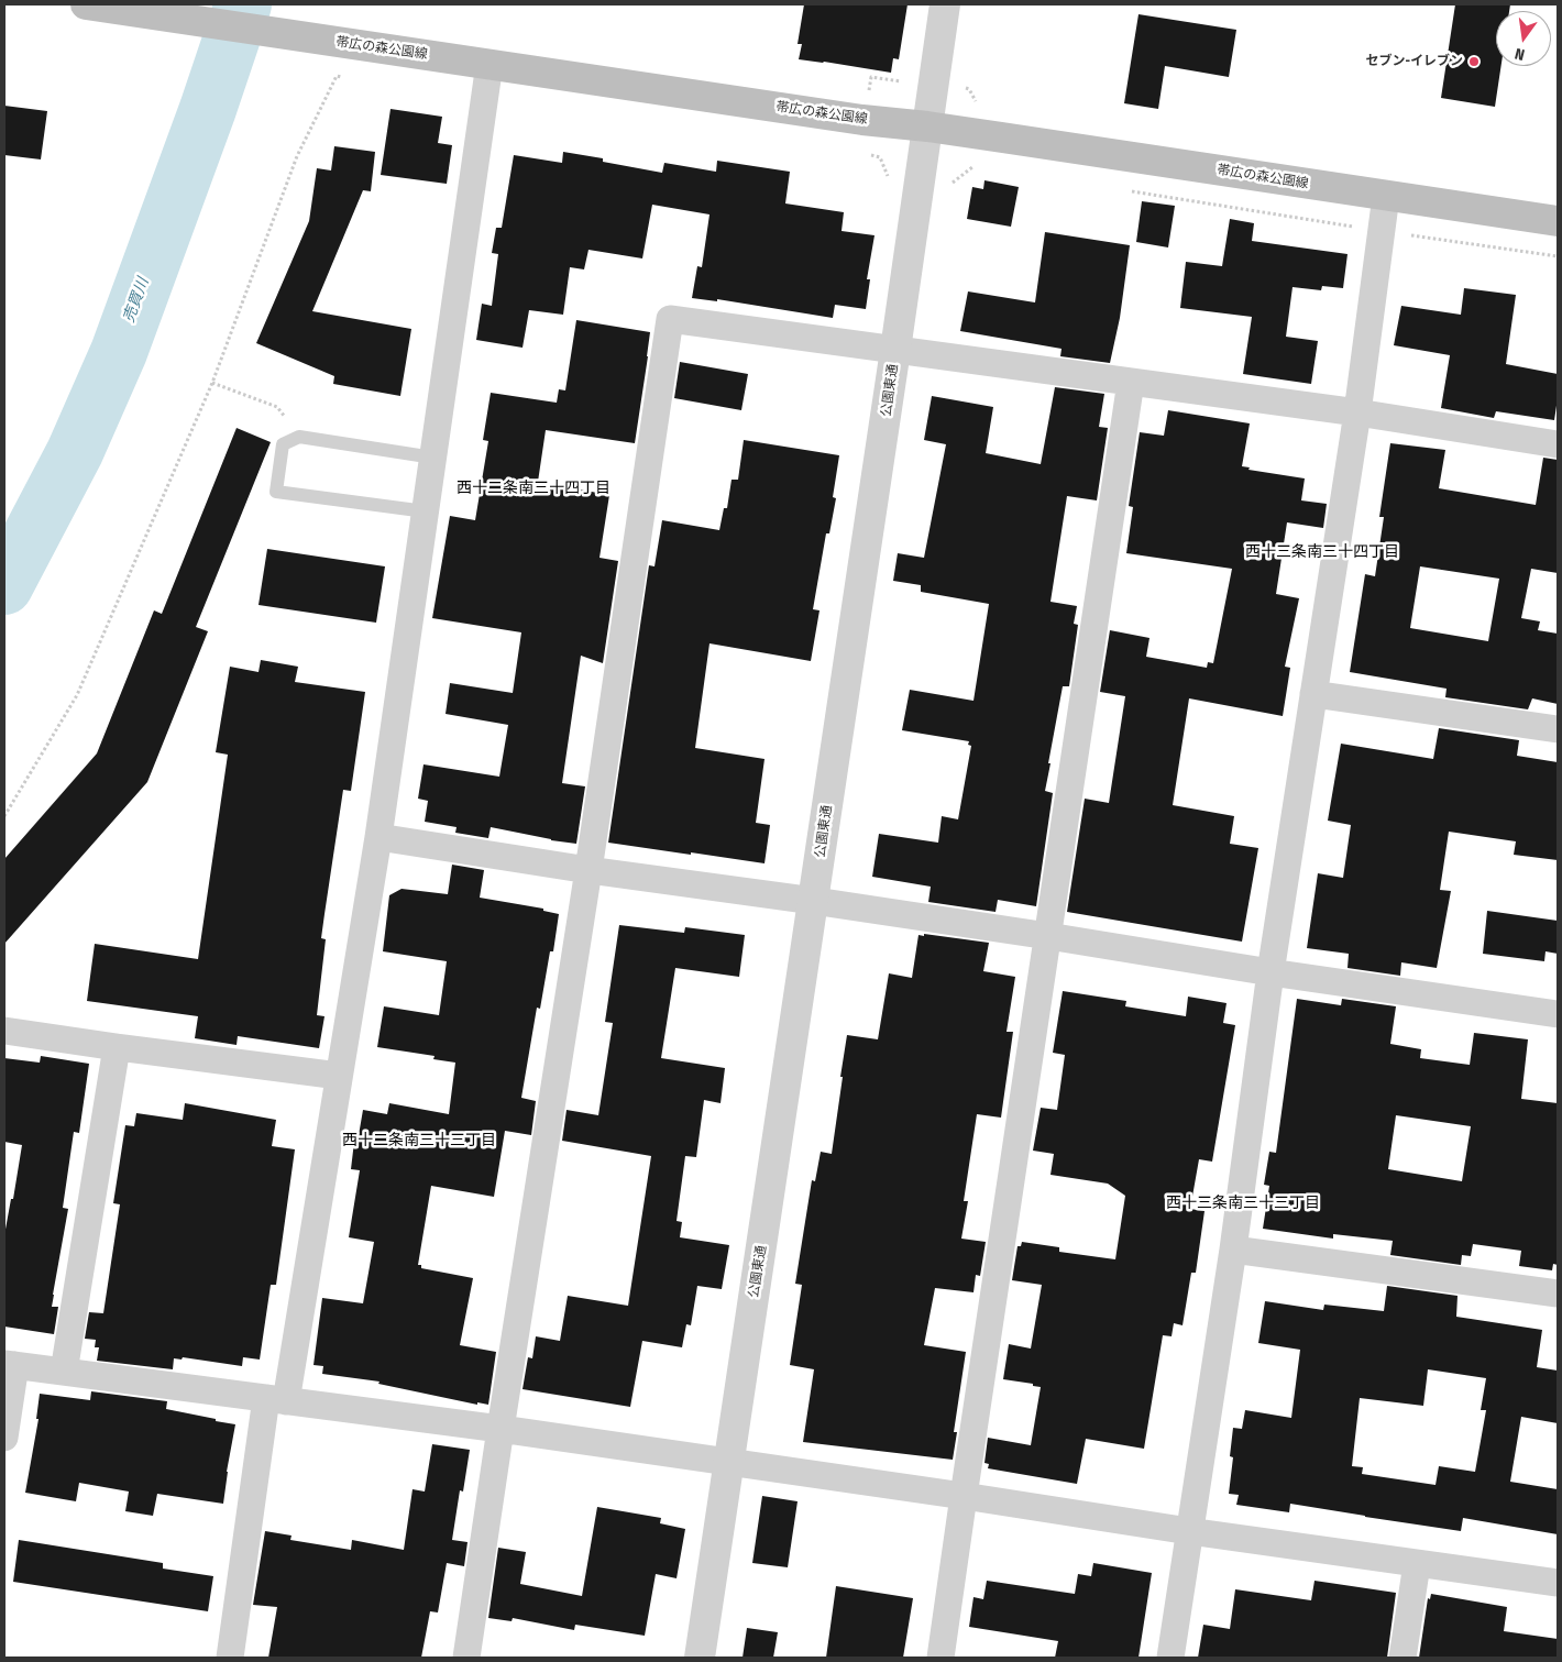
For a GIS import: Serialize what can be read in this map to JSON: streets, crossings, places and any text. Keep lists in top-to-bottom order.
{
  "streets": {
    "main road": ["帯広の森公園線"],
    "street": ["公園東通"]
  },
  "crossings": [
    ["帯広の森公園線", "公園東通"]
  ],
  "districts": [
    "西十二条南三十四丁目",
    "西十三条南三十四丁目",
    "西十二条南三十三丁目",
    "西十三条南三十三丁目"
  ],
  "water": ["売買川"],
  "places": ["セブン-イレブン"],
  "north": "bottom"
}
